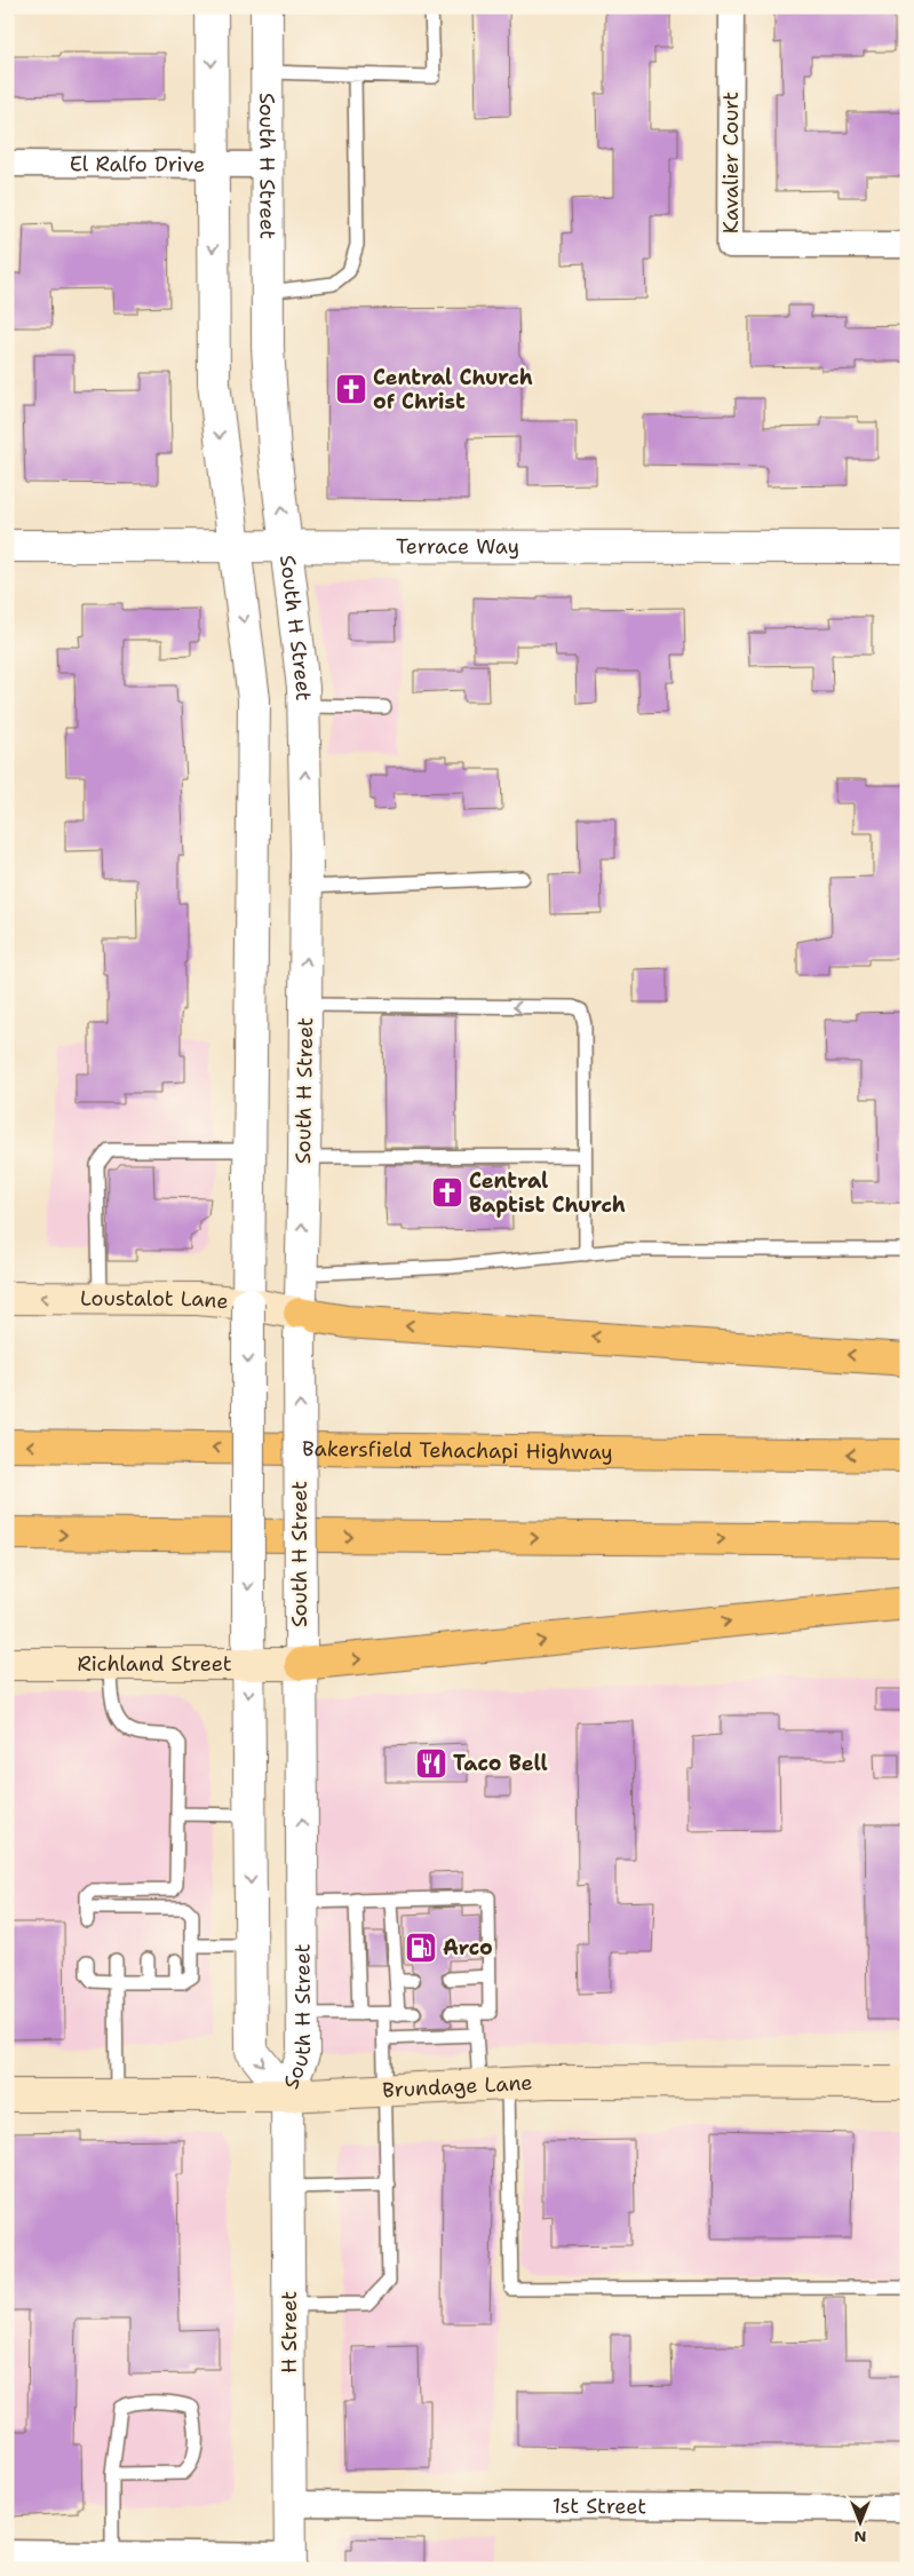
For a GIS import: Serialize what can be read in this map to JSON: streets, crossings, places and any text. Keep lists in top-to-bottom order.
{
  "streets": {
    "highway": ["Bakersfield Tehachapi Highway"],
    "main road": ["Loustalot Lane", "Richland Street", "Brundage Lane"],
    "street": [
      "Kavalier Court",
      "El Ralfo Drive",
      "South H Street",
      "Terrace Way",
      "H Street",
      "1st Street"
    ]
  },
  "crossings": [
    ["El Ralfo Drive", "South H Street"],
    ["South H Street", "Terrace Way"],
    ["South H Street", "Loustalot Lane"],
    ["South H Street", "Richland Street"],
    ["South H Street", "Brundage Lane"],
    ["South H Street", "H Street"],
    ["Brundage Lane", "H Street"],
    ["H Street", "1st Street"]
  ],
  "places": {
    "church": ["Central Church of Christ", "Central Baptist Church"],
    "restaurant": ["Taco Bell"],
    "fuel station": ["Arco"]
  },
  "north": "bottom"
}
